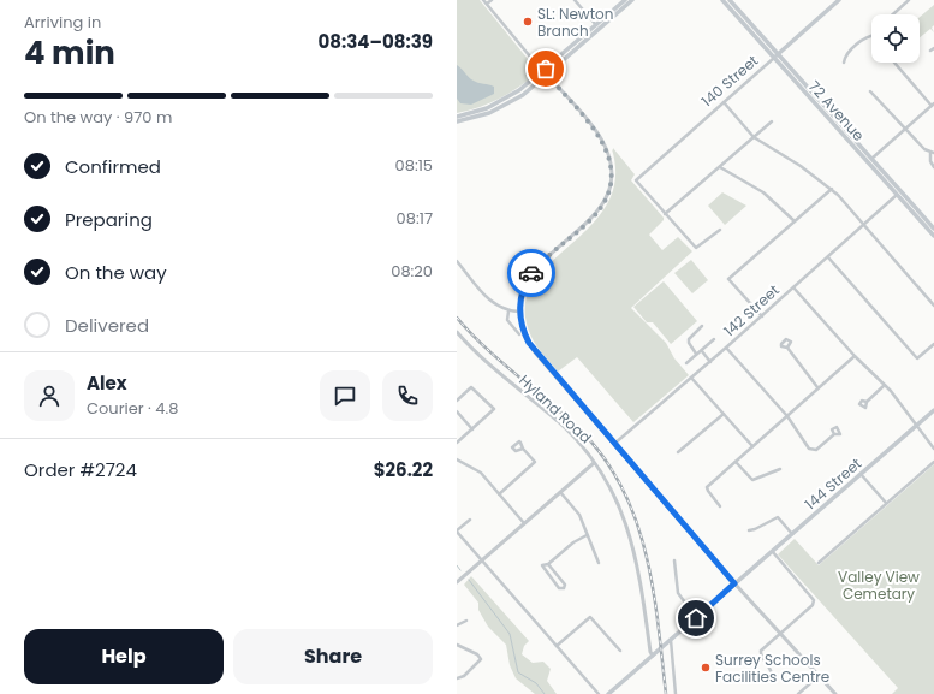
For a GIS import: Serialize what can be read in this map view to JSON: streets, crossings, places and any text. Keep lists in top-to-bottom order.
{
  "streets": {
    "main road": ["140 Street", "72 Avenue", "144 Street"],
    "street": ["142 Street", "Hyland Road"]
  },
  "crossings": [
    ["140 Street", "72 Avenue"],
    ["72 Avenue", "142 Street"],
    ["Hyland Road", "144 Street"]
  ],
  "parks": ["Valley View Cemetary"],
  "places": ["SL: Newton Branch", "Surrey Schools Facilities Centre"],
  "page": {
    "heading": ["4 min", "Arriving in", "08:34–08:39"],
    "panel": [
      "Alex",
      "Courier · 4.8",
      "Order #2724",
      "$26.22"
    ],
    "bar": "On the way · 970 m",
    "list": [
      ["Confirmed", "08:15"],
      ["Preparing", "08:17"],
      ["On the way", "08:20"],
      "Delivered"
    ],
    "buttons": ["Help", "Share"]
  }
}
